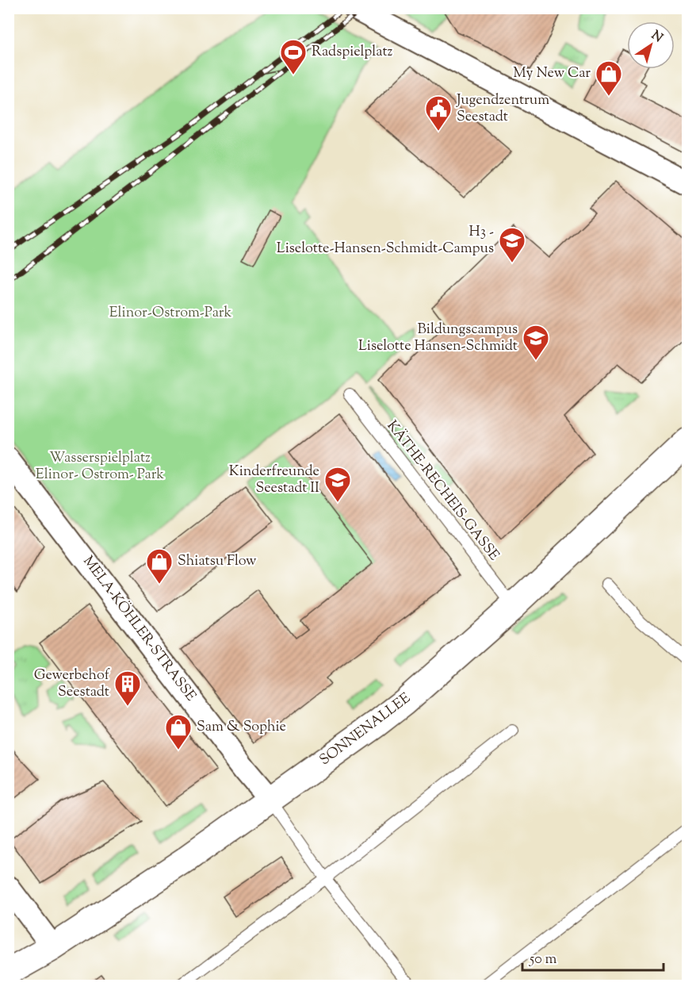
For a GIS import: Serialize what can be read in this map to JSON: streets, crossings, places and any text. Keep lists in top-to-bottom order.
{
  "streets": {
    "street": ["MELA-KÖHLER-STRASSE", "SONNENALLEE"],
    "lane": ["KÄTHE-RECHEIS-GASSE"]
  },
  "crossings": [
    ["KÄTHE-RECHEIS-GASSE", "SONNENALLEE"],
    ["MELA-KÖHLER-STRASSE", "SONNENALLEE"]
  ],
  "parks": ["Elinor-Ostrom-Park", "Wasserspielplatz Elinor- Ostrom- Park"],
  "places": {
    "sports": ["Radspielplatz"],
    "shop": ["My New Car", "Shiatsu Flow", "Sam & Sophie"],
    "public building": ["Jugendzentrum Seestadt"],
    "school or university": ["H3 - Liselotte-Hansen-Schmidt-Campus", "Bildungscampus Liselotte Hansen-Schmidt", "Kinderfreunde Seestadt II"],
    "building": ["Gewerbehof Seestadt"]
  },
  "scale_bar": "50 m",
  "north": "top right"
}
